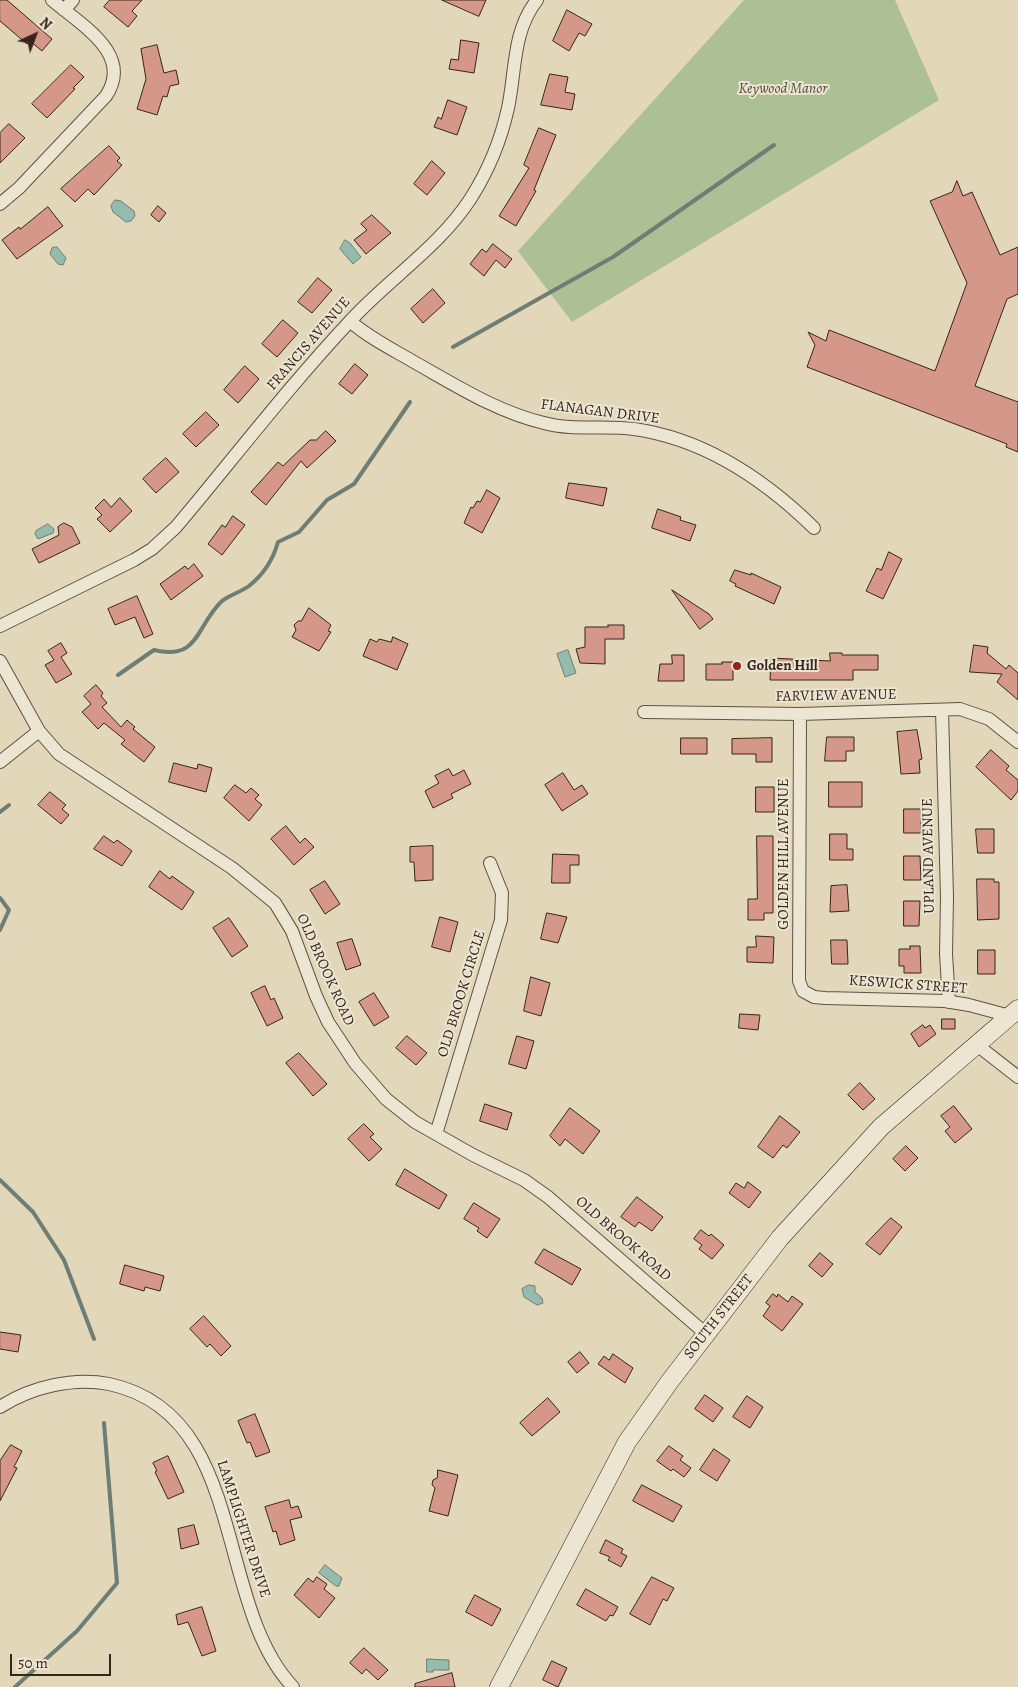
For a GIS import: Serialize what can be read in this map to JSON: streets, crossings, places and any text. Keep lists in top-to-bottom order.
{
  "streets": {
    "street": [
      "FRANCIS AVENUE",
      "FLANAGAN DRIVE",
      "FARVIEW AVENUE",
      "GOLDEN HILL AVENUE",
      "UPLAND AVENUE",
      "OLD BROOK ROAD",
      "KESWICK STREET",
      "OLD BROOK CIRCLE",
      "SOUTH STREET",
      "LAMPLIGHTER DRIVE"
    ]
  },
  "crossings": [
    ["FRANCIS AVENUE", "FLANAGAN DRIVE"],
    ["FARVIEW AVENUE", "GOLDEN HILL AVENUE"],
    ["FARVIEW AVENUE", "UPLAND AVENUE"],
    ["GOLDEN HILL AVENUE", "KESWICK STREET"],
    ["UPLAND AVENUE", "KESWICK STREET"],
    ["OLD BROOK ROAD", "OLD BROOK CIRCLE"],
    ["OLD BROOK ROAD", "SOUTH STREET"],
    ["KESWICK STREET", "SOUTH STREET"]
  ],
  "parks": ["Keywood Manor"],
  "places": ["Golden Hill"],
  "scale_bar": "50 m",
  "north": "top right"
}
